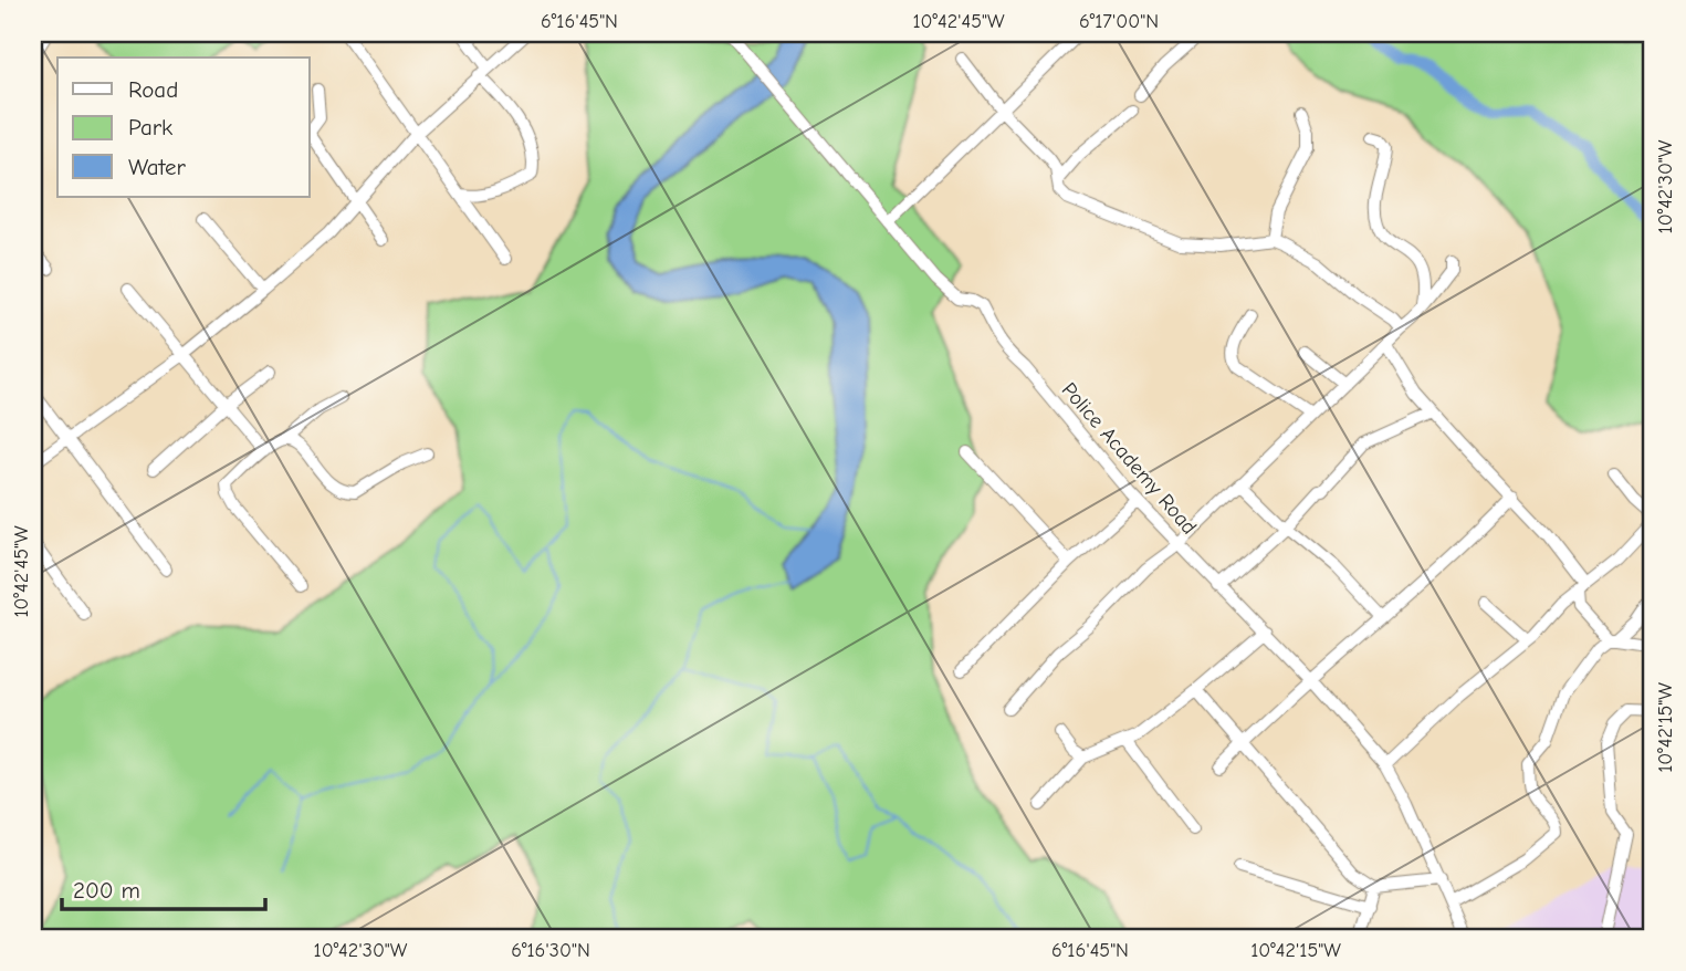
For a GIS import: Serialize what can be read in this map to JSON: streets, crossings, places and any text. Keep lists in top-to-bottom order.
{
  "streets": {
    "street": ["Police Academy Road"]
  },
  "legend": ["Road", "Park", "Water"],
  "scale_bar": "200 m",
  "coordinates": [
    "6°16'45\"N",
    "10°42'45\"W",
    "6°17'00\"N",
    "10°42'30\"W",
    "10°42'15\"W",
    "6°16'30\"N"
  ]
}
